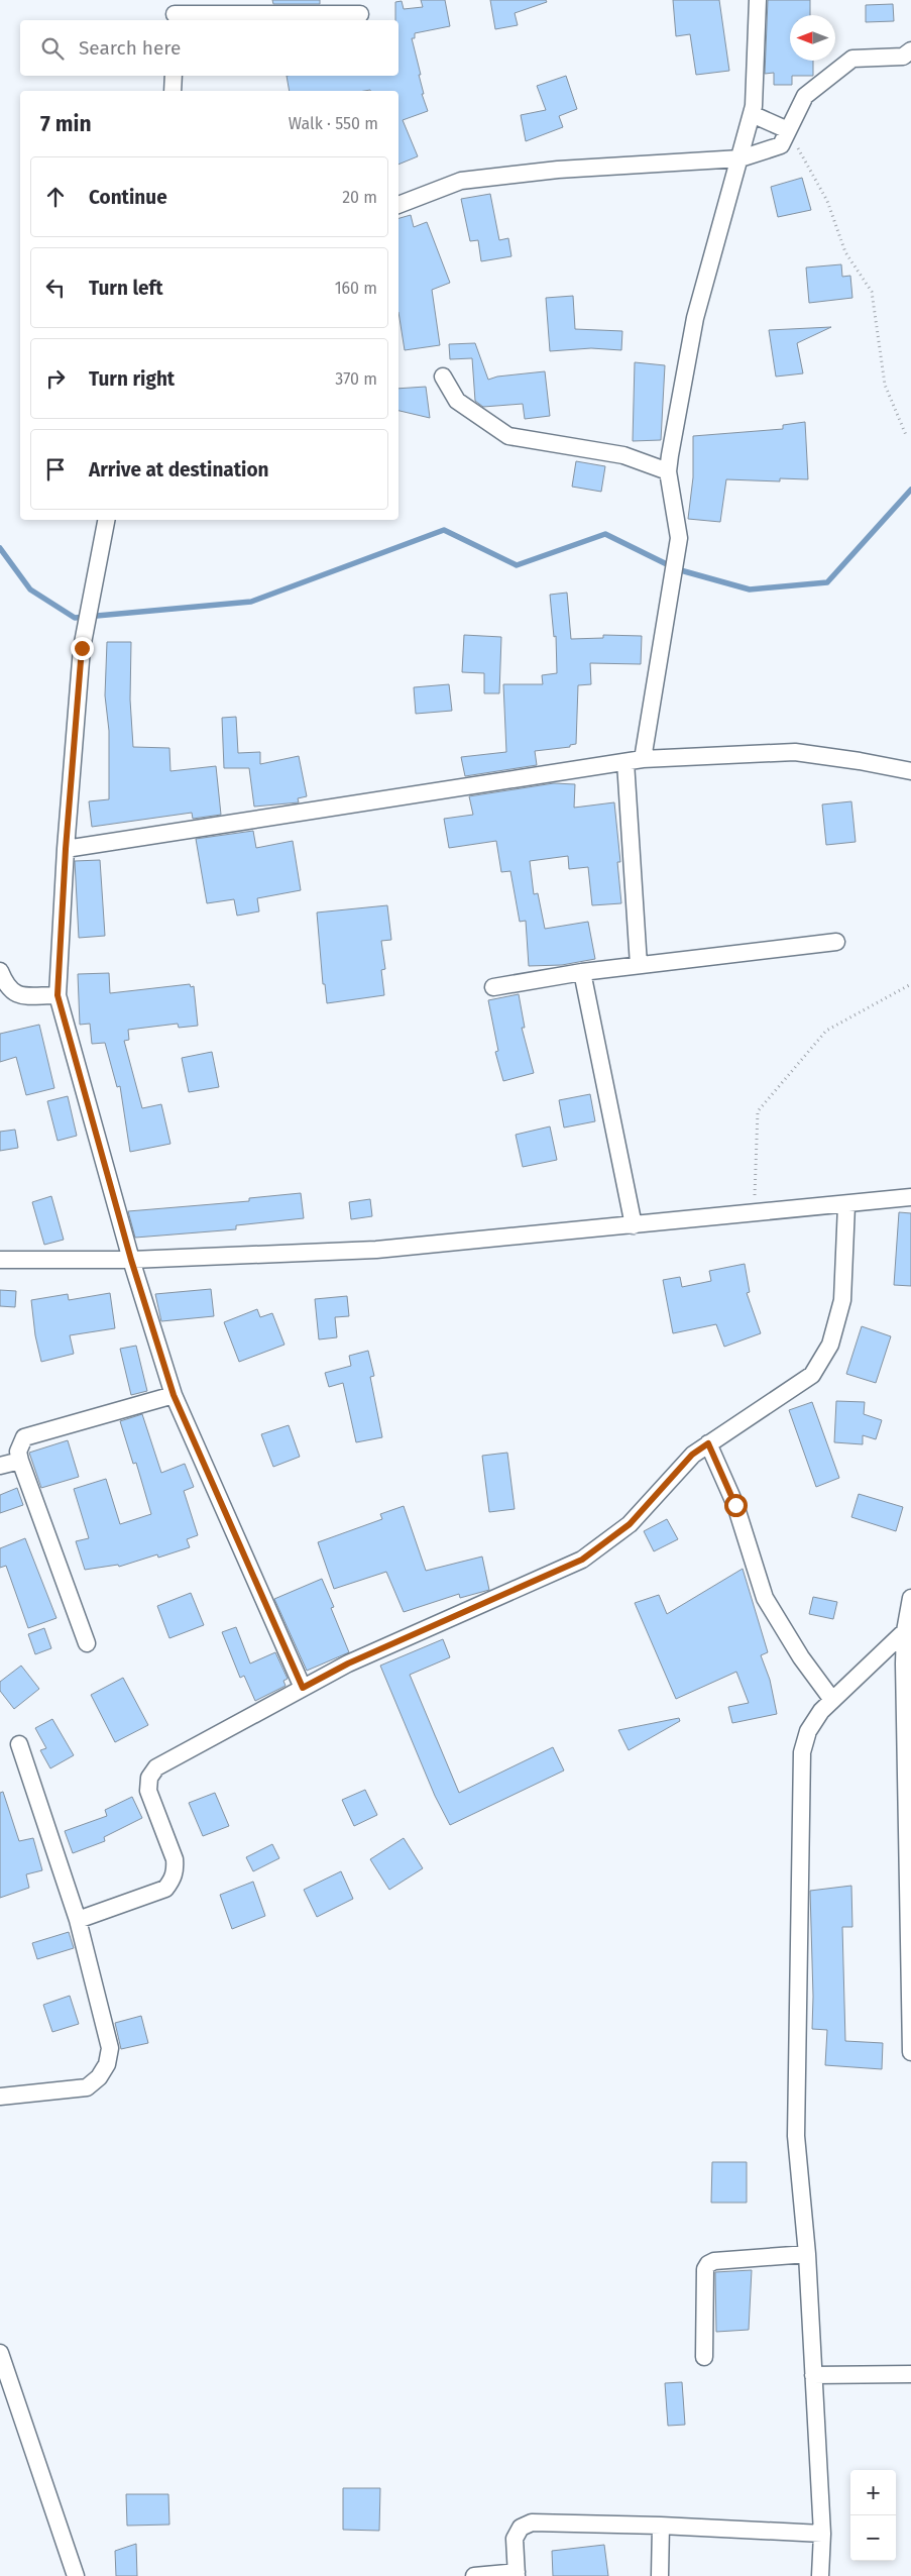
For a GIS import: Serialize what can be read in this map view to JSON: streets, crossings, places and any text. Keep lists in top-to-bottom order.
{
  "north": "left",
  "page": {
    "search": "Search here",
    "heading": ["7 min", "Walk · 550 m"],
    "list": [
      ["Continue", "20 m"],
      ["Turn left", "160 m"],
      ["Turn right", "370 m"],
      "Arrive at destination"
    ],
    "map_buttons": ["+", "−"]
  }
}
